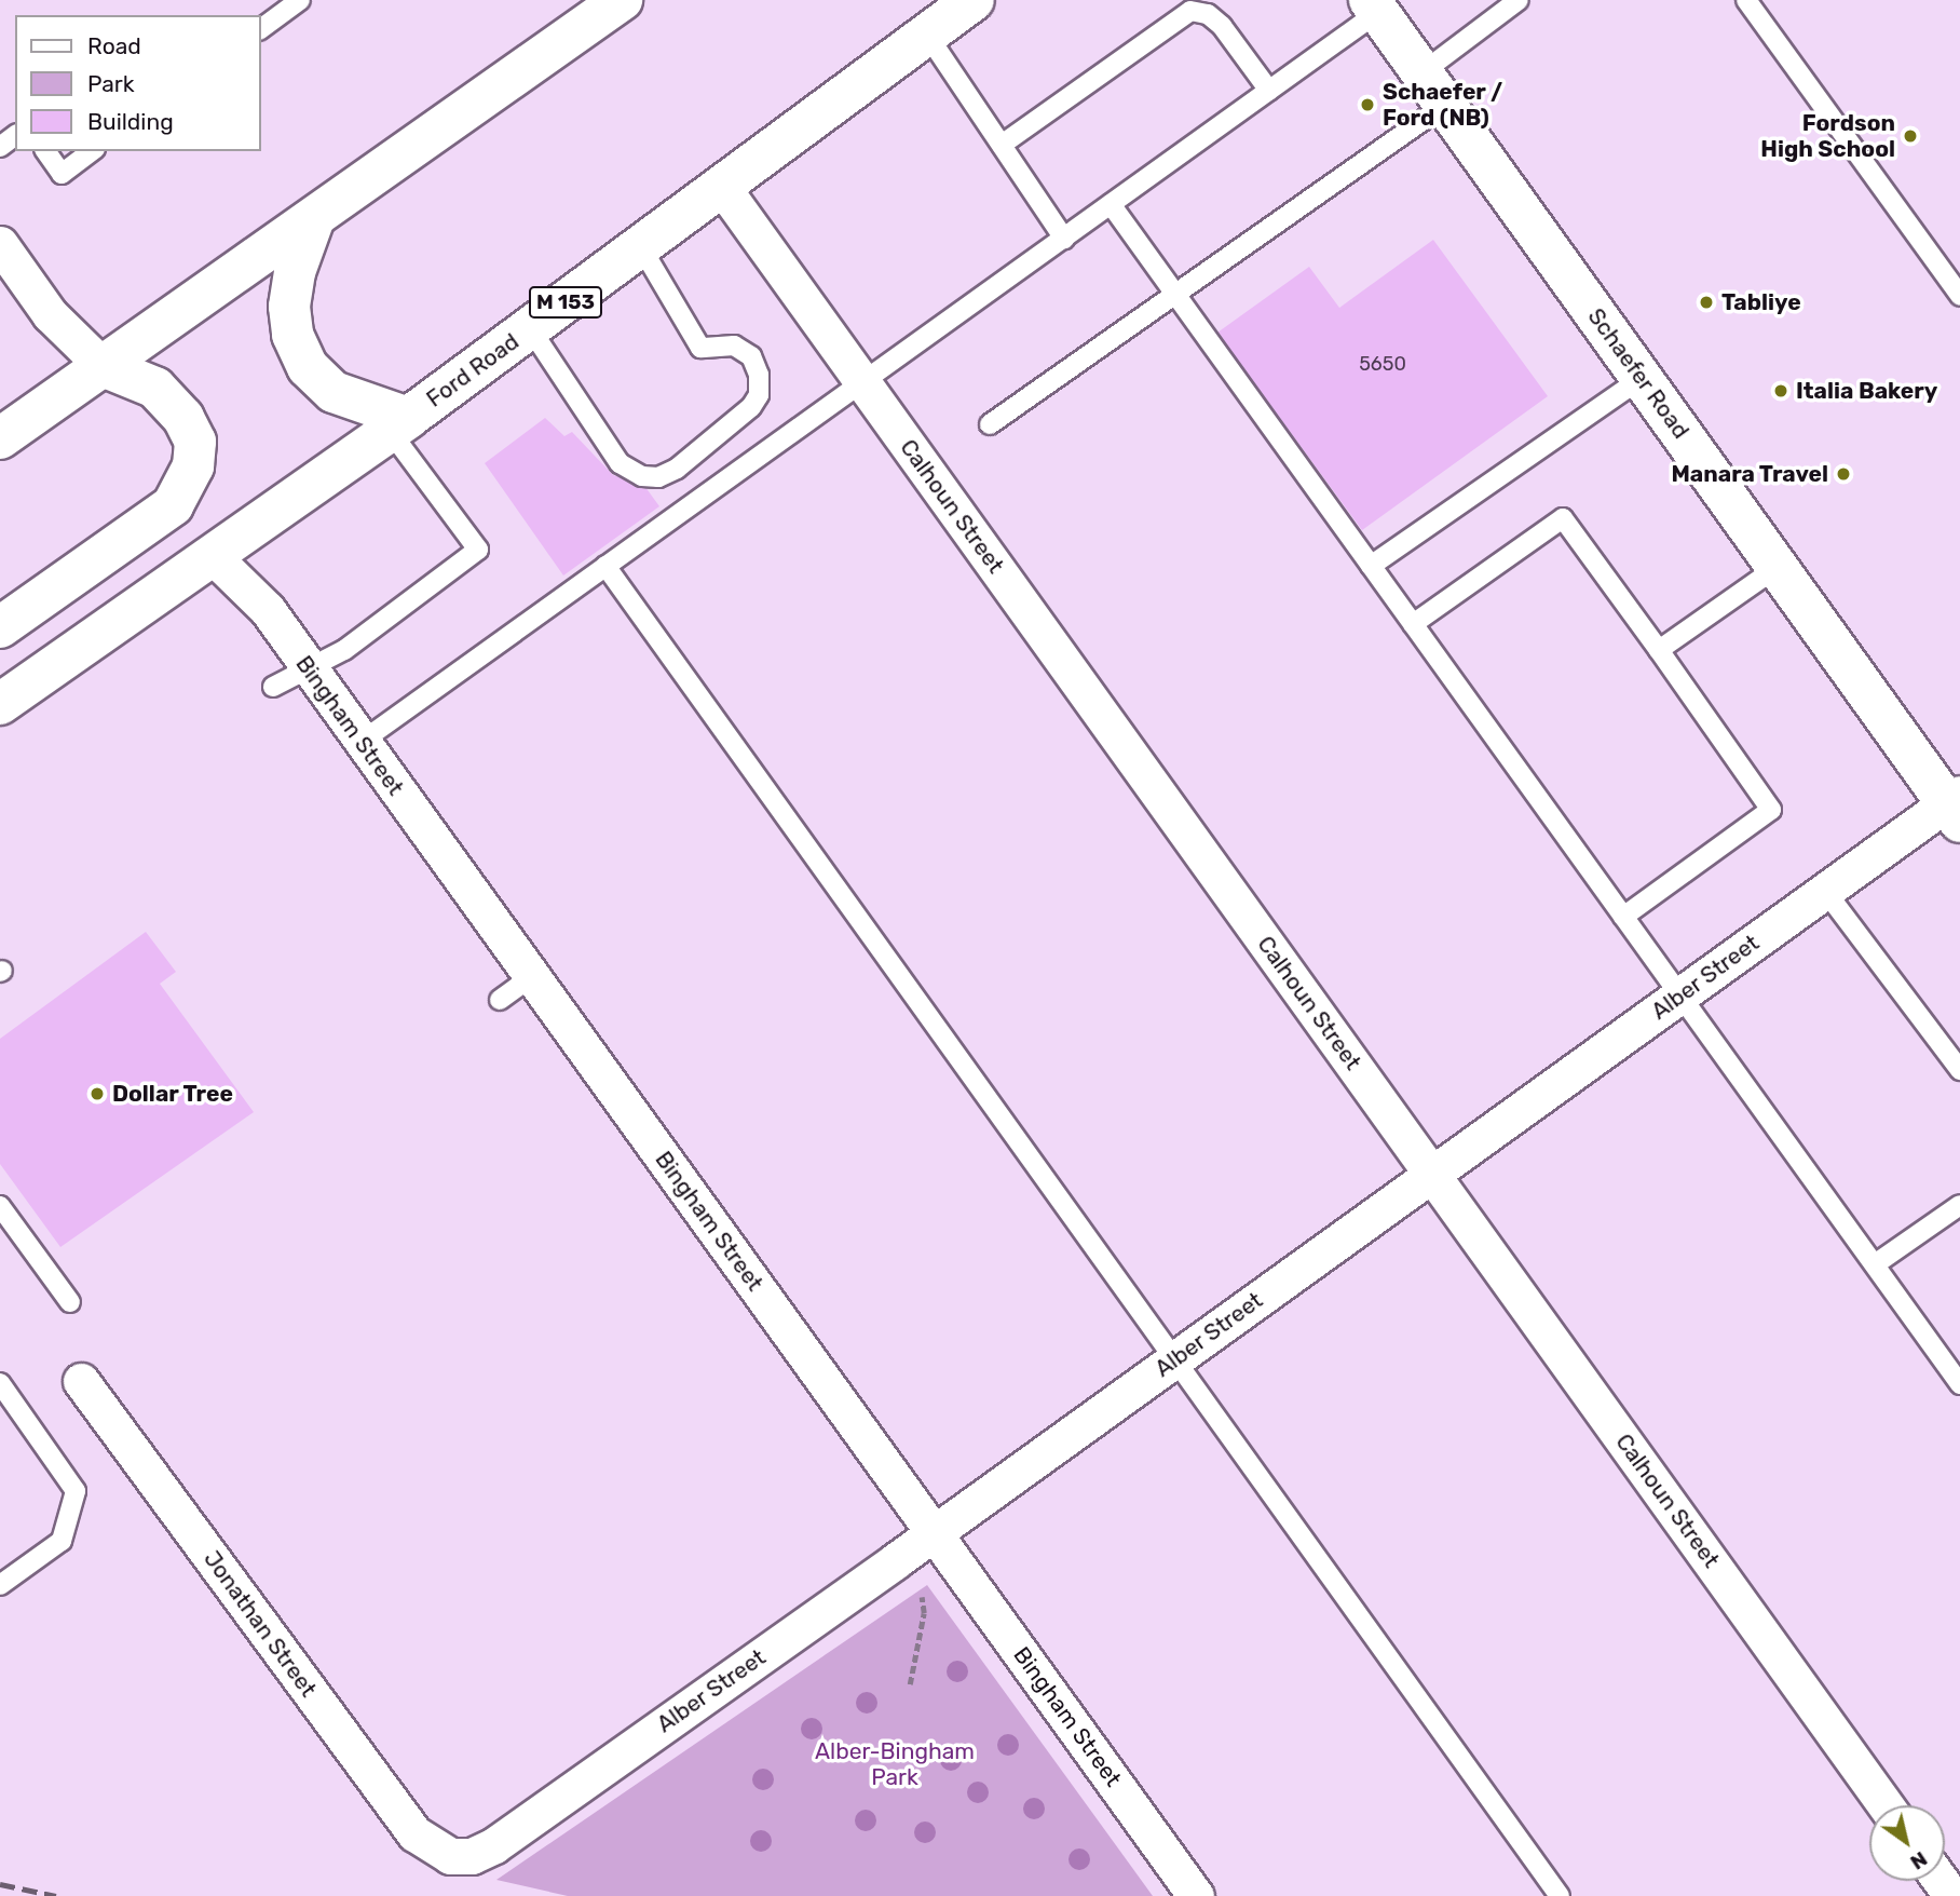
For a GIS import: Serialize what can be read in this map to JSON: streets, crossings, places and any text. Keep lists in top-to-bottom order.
{
  "streets": {
    "main road": ["M 153", "Ford Road", "Schaefer Road"],
    "street": [
      "Calhoun Street",
      "Bingham Street",
      "Alber Street",
      "Jonathan Street"
    ]
  },
  "crossings": [
    ["Ford Road", "Calhoun Street"],
    ["Ford Road", "Bingham Street"],
    ["Schaefer Road", "Alber Street"],
    ["Calhoun Street", "Alber Street"],
    ["Bingham Street", "Alber Street"],
    ["Alber Street", "Jonathan Street"]
  ],
  "parks": ["Alber-Bingham Park"],
  "places": [
    "Schaefer / Ford (NB)",
    "Fordson High School",
    "Tabliye",
    "Italia Bakery",
    "Manara Travel",
    "Dollar Tree"
  ],
  "house_numbers": ["5650"],
  "legend": ["Road", "Park", "Building"],
  "north": "bottom right"
}
